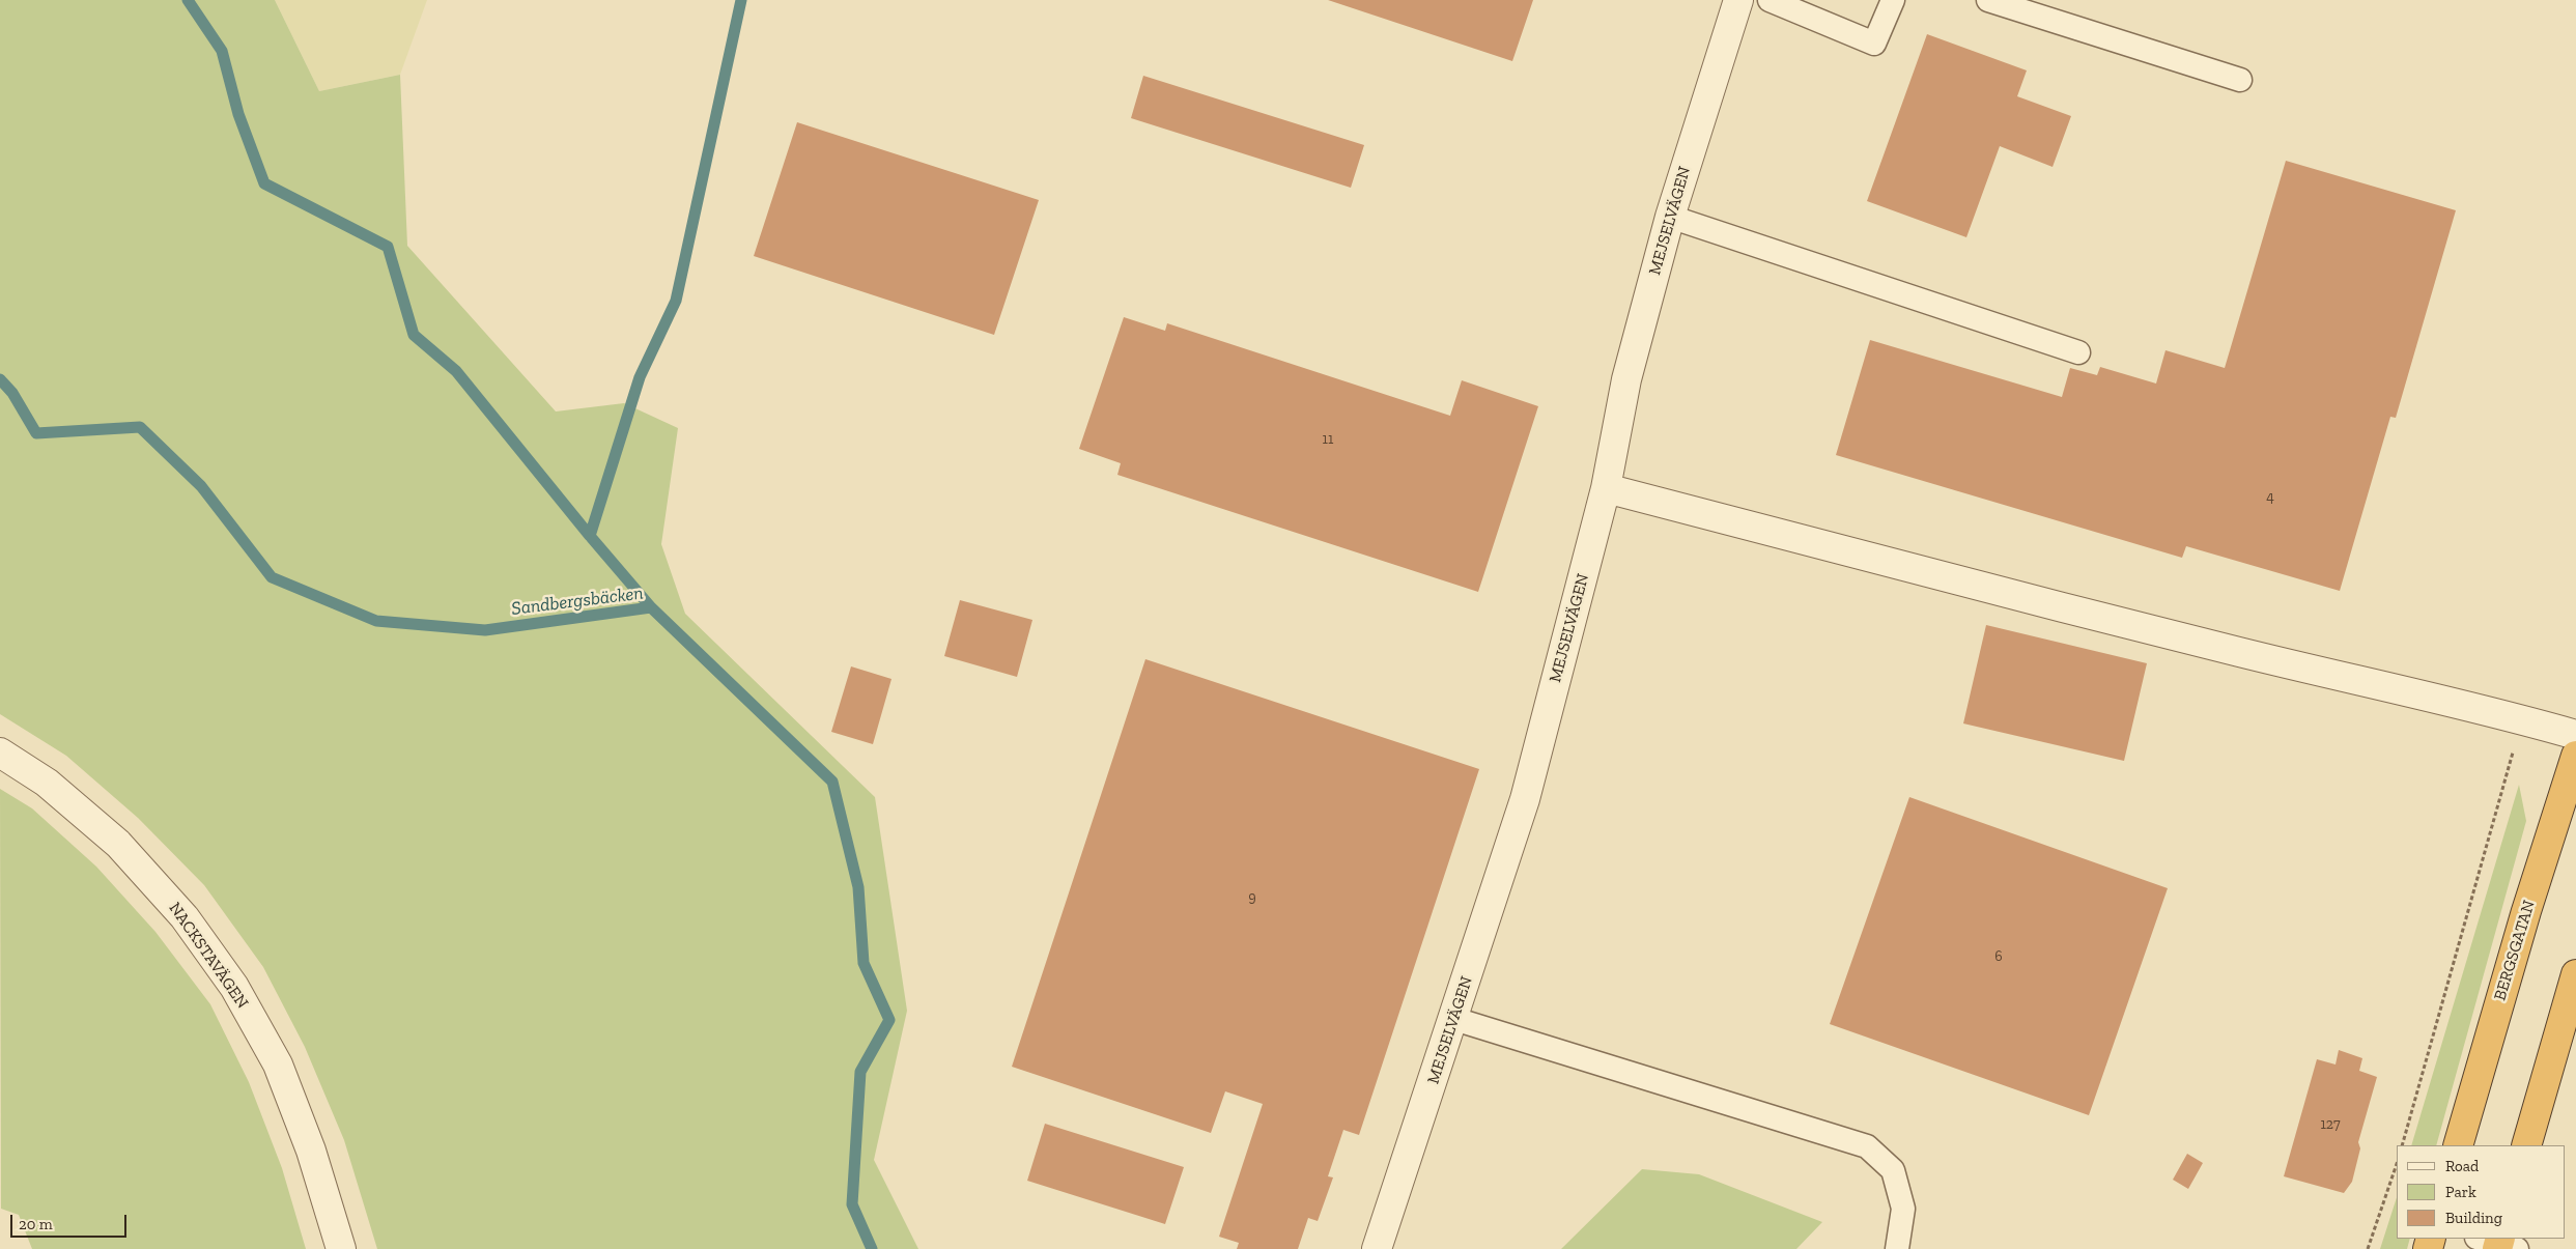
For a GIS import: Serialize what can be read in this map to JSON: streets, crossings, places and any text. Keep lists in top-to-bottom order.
{
  "streets": {
    "highway": ["BERGSGATAN"],
    "street": ["MEJSELVÄGEN", "NACKSTAVÄGEN"]
  },
  "water": ["Sandbergsbäcken"],
  "house_numbers": [
    "11",
    "4",
    "9",
    "6",
    "127"
  ],
  "legend": ["Road", "Park", "Building"],
  "scale_bar": "20 m"
}
